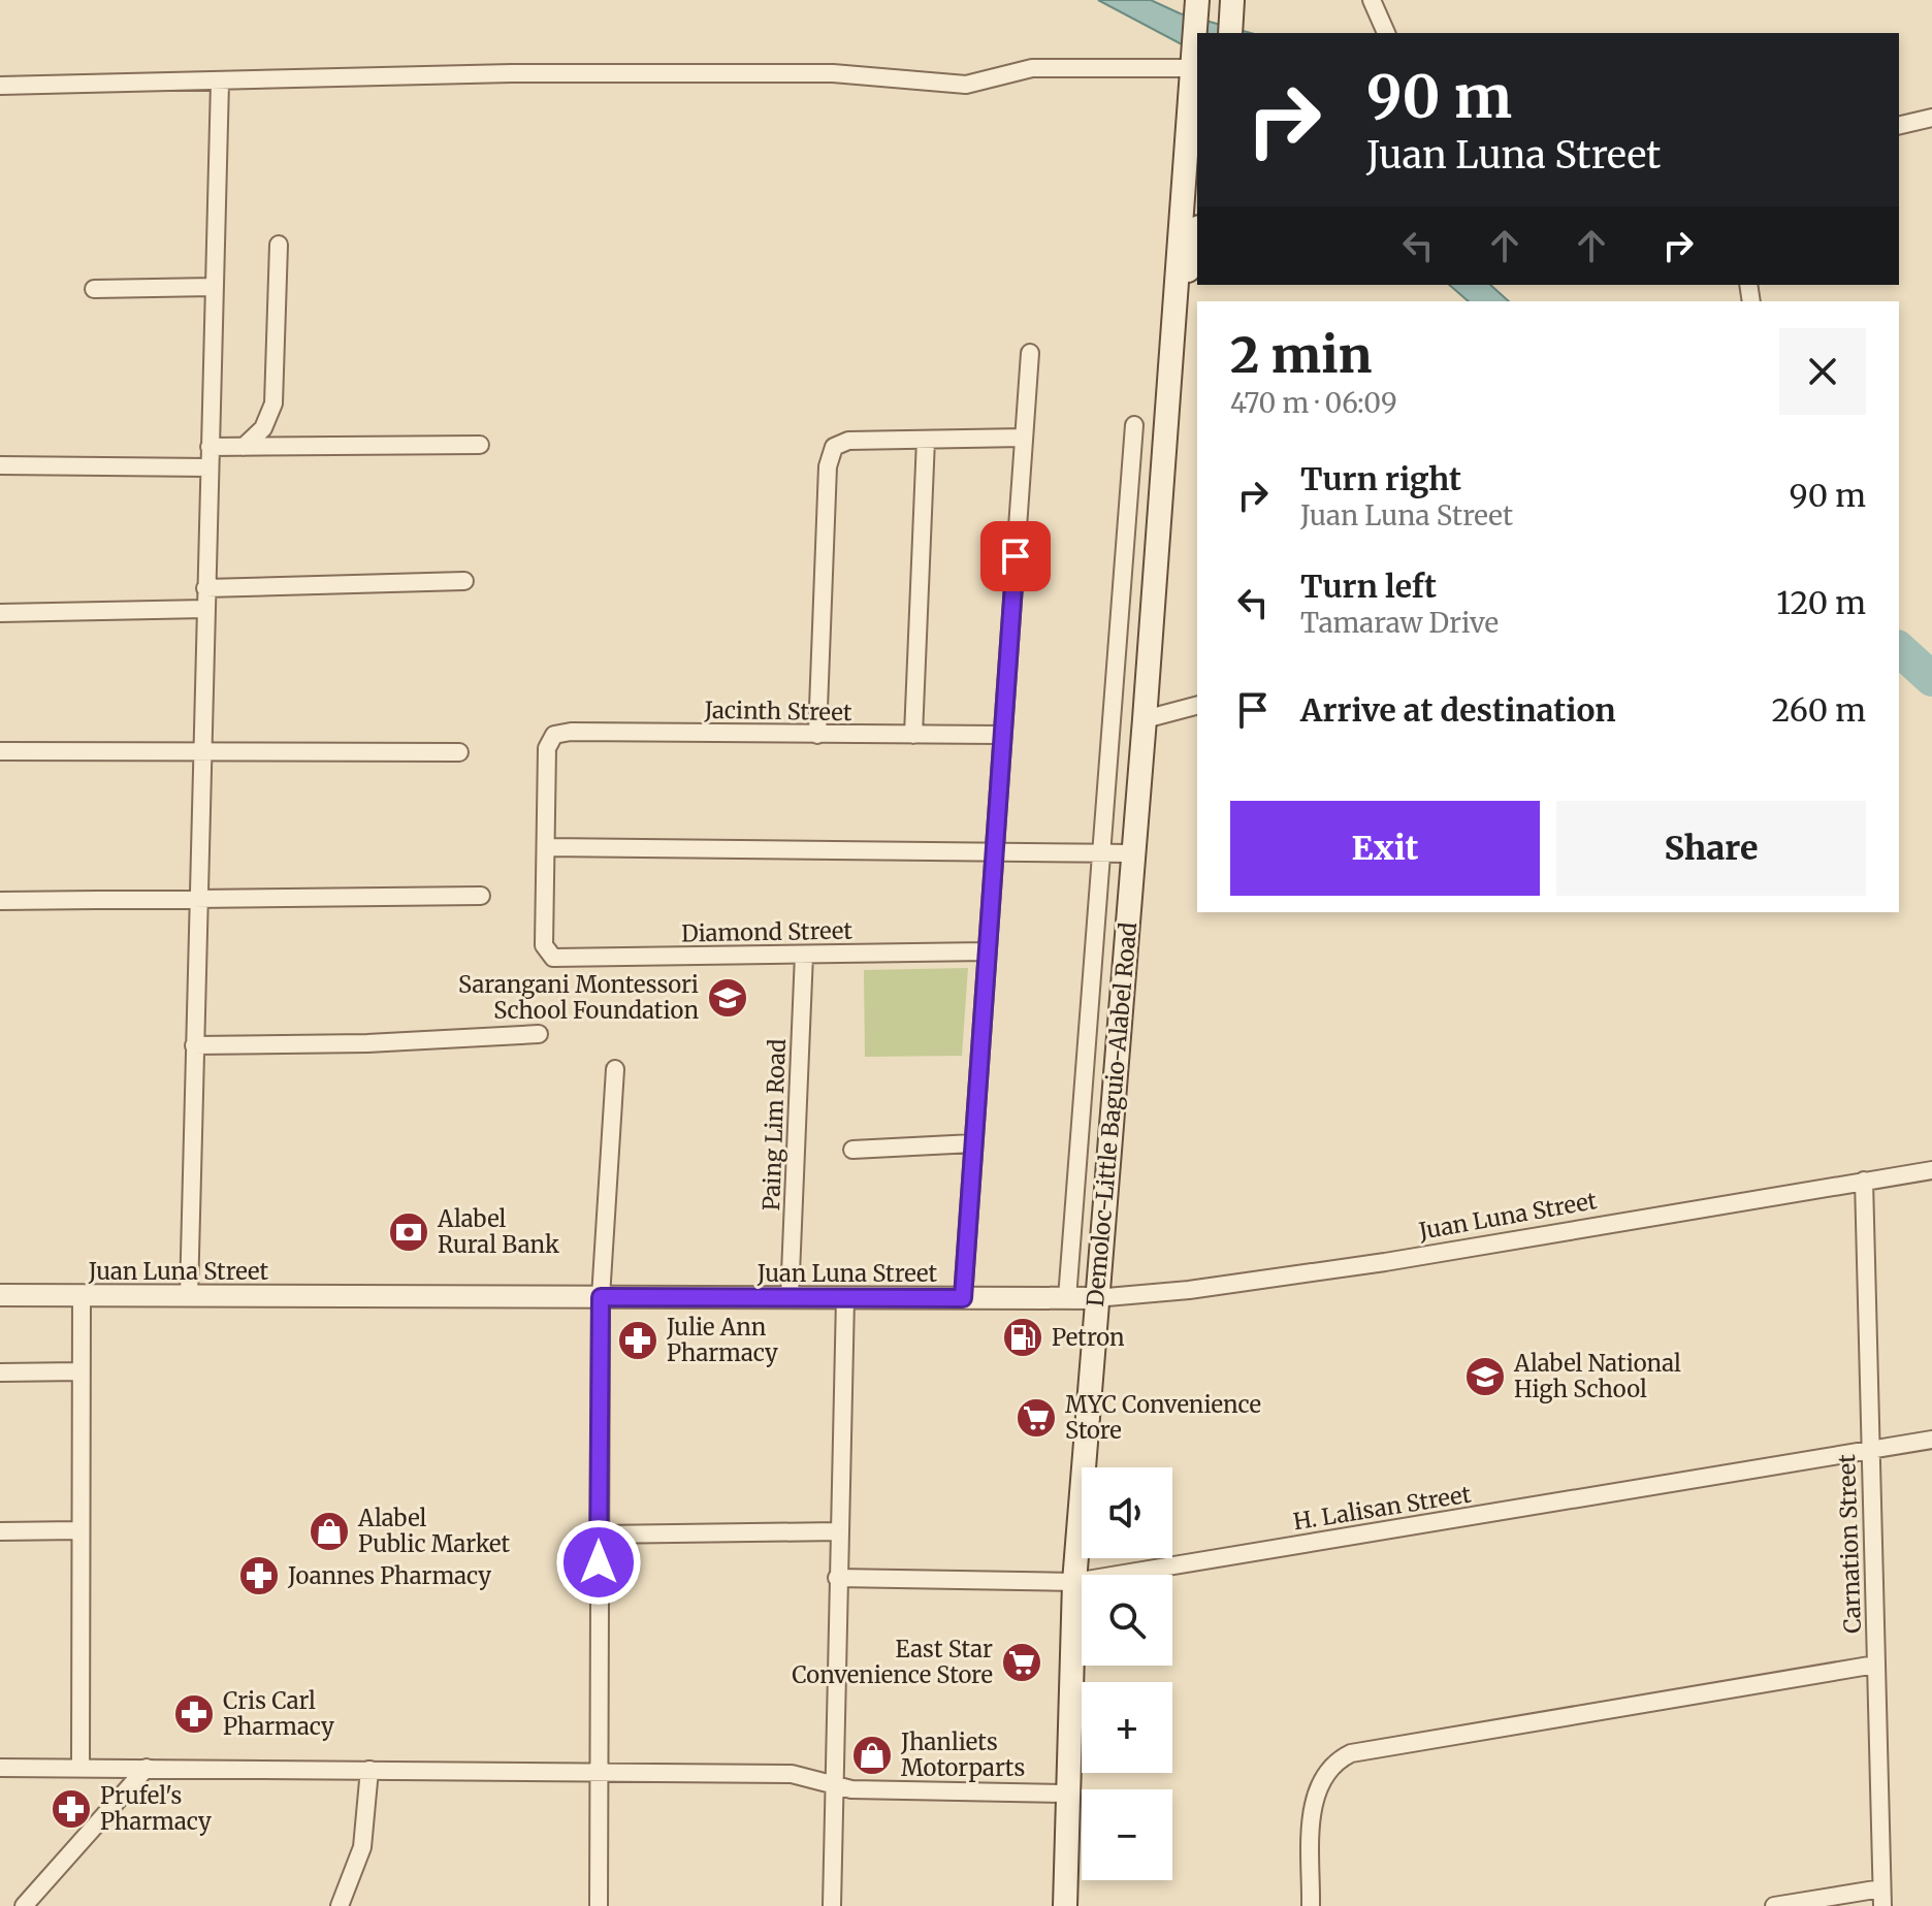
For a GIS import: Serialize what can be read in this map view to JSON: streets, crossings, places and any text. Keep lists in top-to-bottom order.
{
  "streets": {
    "main road": ["Demoloc-Little Baguio-Alabel Road"],
    "street": [
      "Jacinth Street",
      "Diamond Street",
      "Paing Lim Road",
      "Juan Luna Street",
      "H. Lalisan Street",
      "Carnation Street"
    ]
  },
  "crossings": [
    ["Jacinth Street", "Diamond Street"],
    ["Diamond Street", "Paing Lim Road"],
    ["Demoloc-Little Baguio-Alabel Road", "Juan Luna Street"],
    ["Demoloc-Little Baguio-Alabel Road", "H. Lalisan Street"],
    ["Paing Lim Road", "Juan Luna Street"],
    ["Juan Luna Street", "Carnation Street"],
    ["H. Lalisan Street", "Carnation Street"]
  ],
  "places": {
    "school or university": ["Sarangani Montessori School Foundation", "Alabel National High School"],
    "bank": ["Alabel Rural Bank"],
    "fuel station": ["Petron"],
    "pharmacy": [
      "Julie Ann Pharmacy",
      "Joannes Pharmacy",
      "Cris Carl Pharmacy",
      "Prufel's Pharmacy"
    ],
    "supermarket": ["MYC Convenience Store", "East Star Convenience Store"],
    "shop": ["Alabel Public Market", "Jhanliets Motorparts"]
  },
  "page": {
    "turn": ["90 m", "Juan Luna Street"],
    "heading": ["2 min", "470 m · 06:09"],
    "list": [
      {
        "name": "Turn right",
        "note": "Juan Luna Street",
        "value": "90 m"
      },
      {
        "name": "Turn left",
        "note": "Tamaraw Drive",
        "value": "120 m"
      },
      {
        "name": "Arrive at destination",
        "value": "260 m"
      }
    ],
    "buttons": ["Exit", "Share"],
    "map_buttons": ["+", "−"]
  }
}
